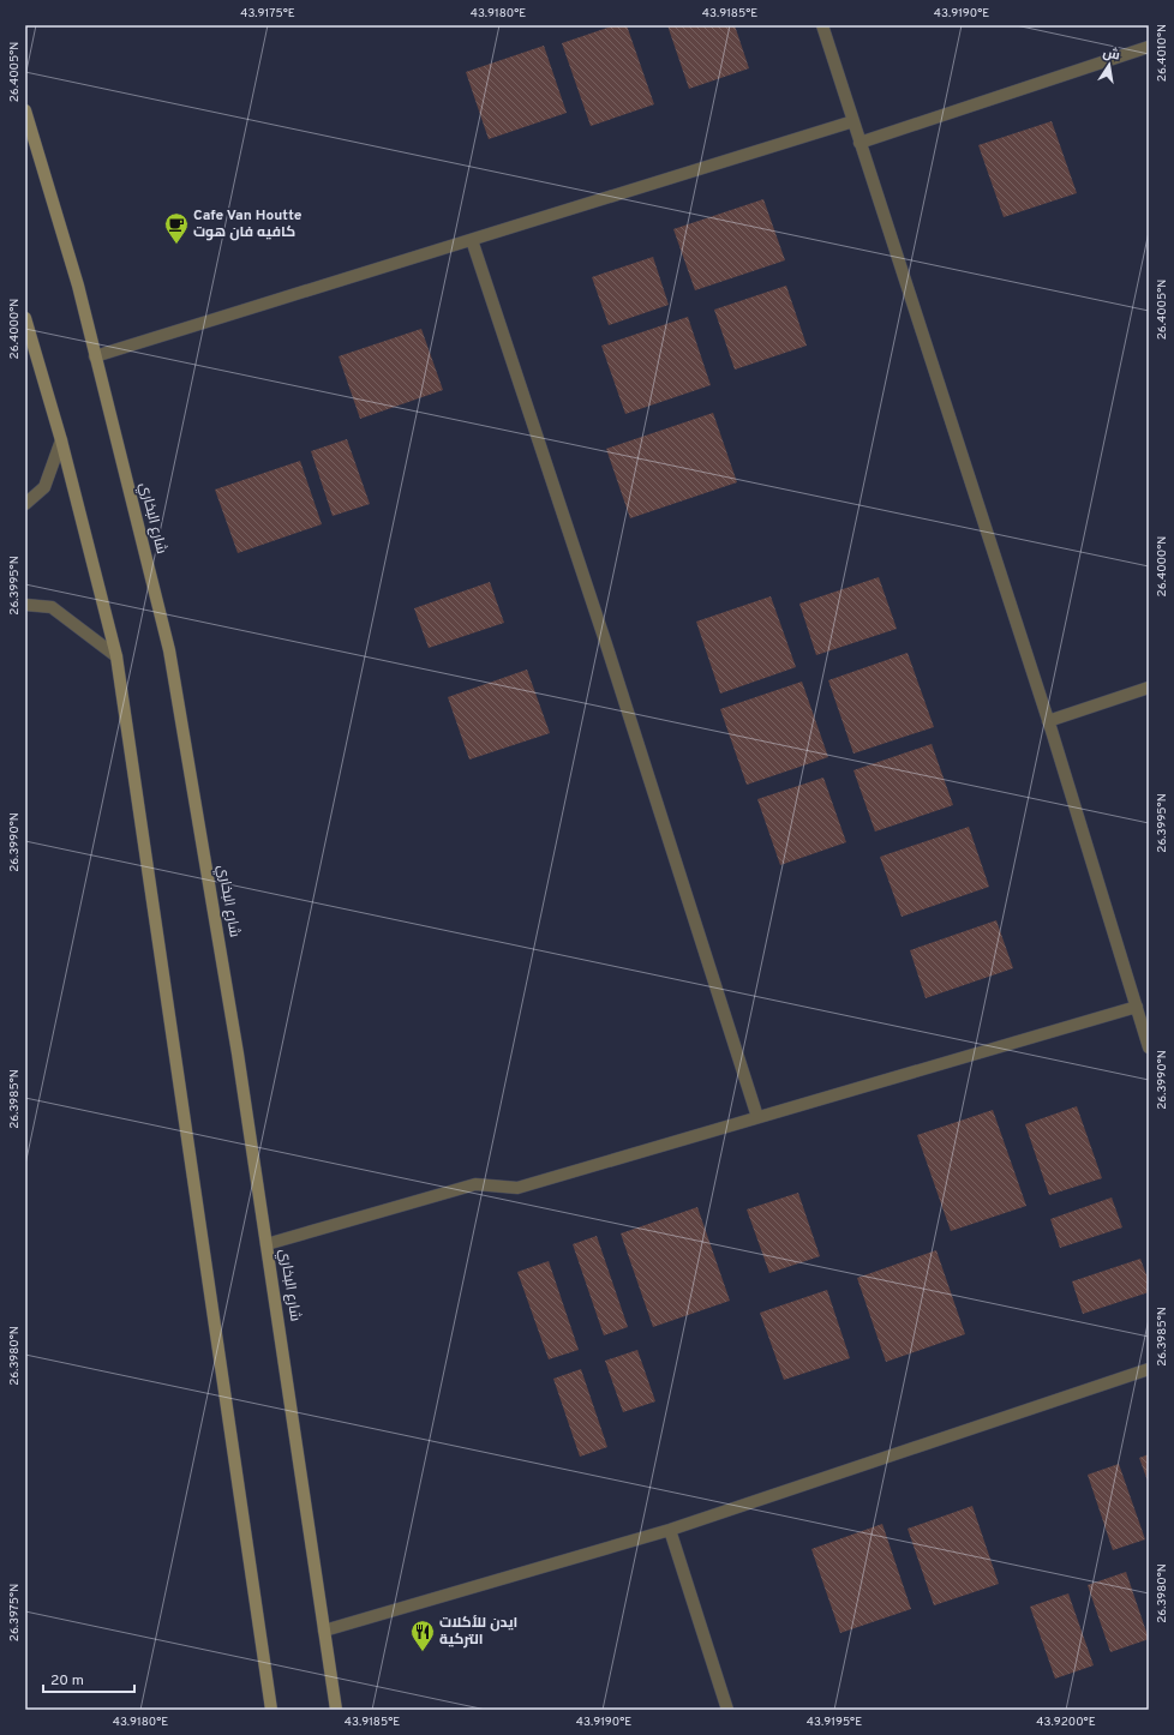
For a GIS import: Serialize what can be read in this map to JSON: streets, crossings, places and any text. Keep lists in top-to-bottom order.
{
  "streets": {
    "main road": ["شارع البخاري"]
  },
  "places": {
    "cafe": ["Cafe Van Houtte كافيه فان هوت"],
    "restaurant": ["ايدن للأكلات التركية"]
  },
  "scale_bar": "20 m",
  "north": "top",
  "coordinates": [
    "43.9175°E",
    "43.9180°E",
    "43.9185°E",
    "43.9190°E",
    "26.4010°N",
    "26.4005°N",
    "26.4000°N",
    "26.3995°N",
    "26.3990°N",
    "26.3985°N",
    "26.3980°N",
    "26.3975°N",
    "43.9195°E",
    "43.9200°E"
  ]
}
